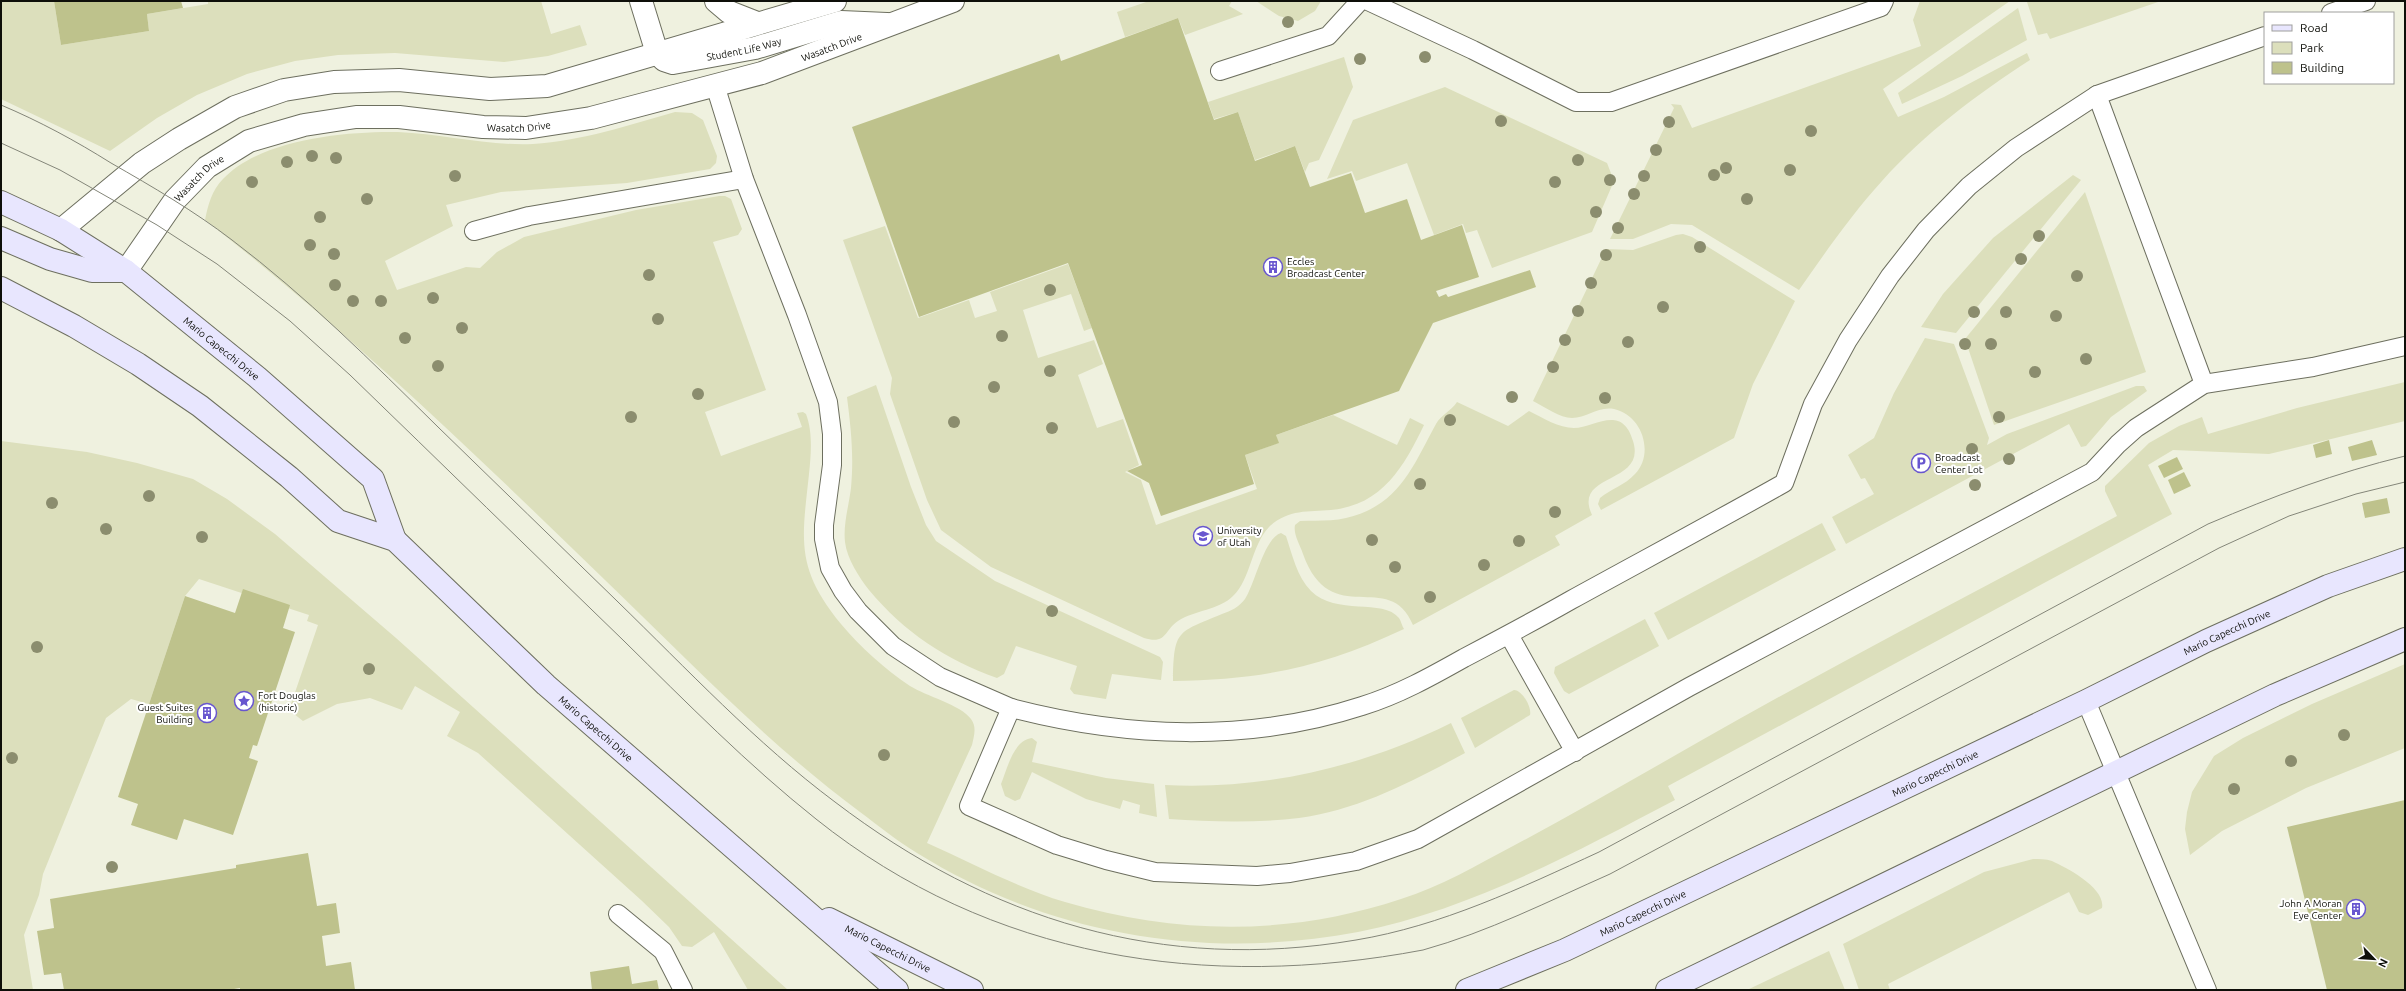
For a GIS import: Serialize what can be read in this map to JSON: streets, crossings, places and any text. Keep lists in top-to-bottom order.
{
  "streets": {
    "main road": ["Mario Capecchi Drive"],
    "street": ["Wasatch Drive", "Student Life Way"]
  },
  "crossings": [
    ["Wasatch Drive", "Student Life Way"],
    ["Wasatch Drive", "Mario Capecchi Drive"]
  ],
  "places": {
    "building": ["Eccles Broadcast Center", "Guest Suites Building", "John A Moran Eye Center"],
    "parking": ["Broadcast Center Lot"],
    "school or university": ["University of Utah"],
    "place": ["Fort Douglas (historic)"]
  },
  "legend": ["Road", "Park", "Building"],
  "north": "bottom right"
}
